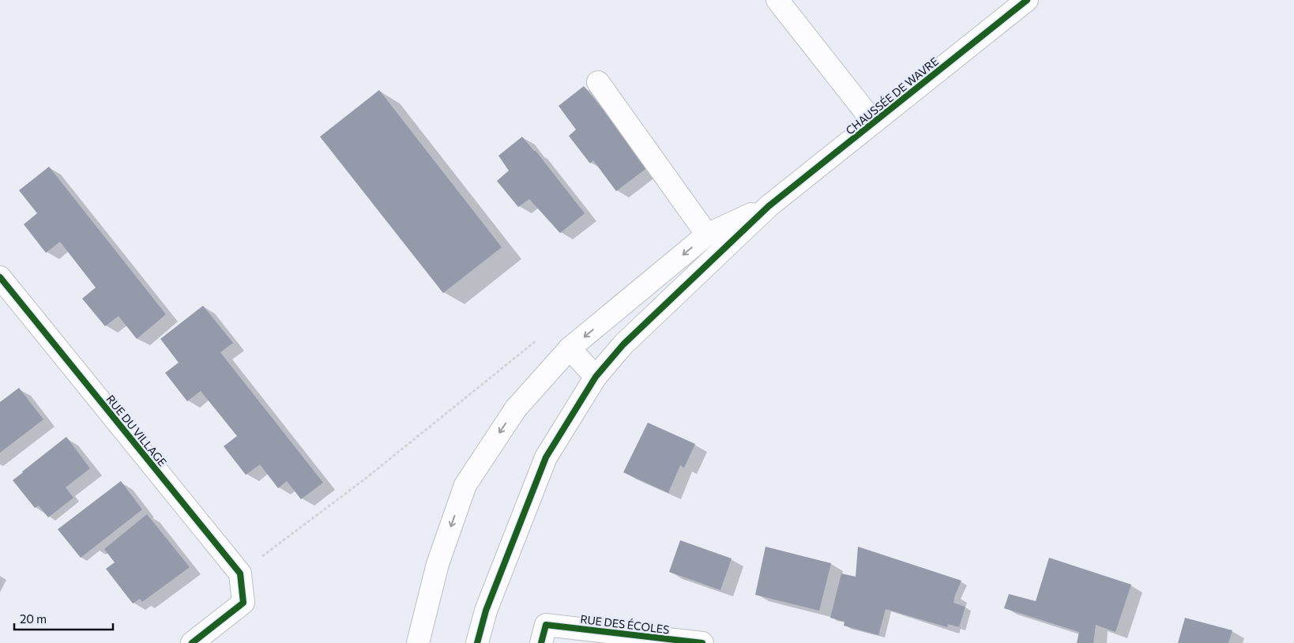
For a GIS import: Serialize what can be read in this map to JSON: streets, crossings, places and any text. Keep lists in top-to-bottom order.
{
  "streets": {
    "main road": ["CHAUSSÉE DE WAVRE", "RUE DU VILLAGE", "RUE DES ÉCOLES"]
  },
  "scale_bar": "20 m"
}
